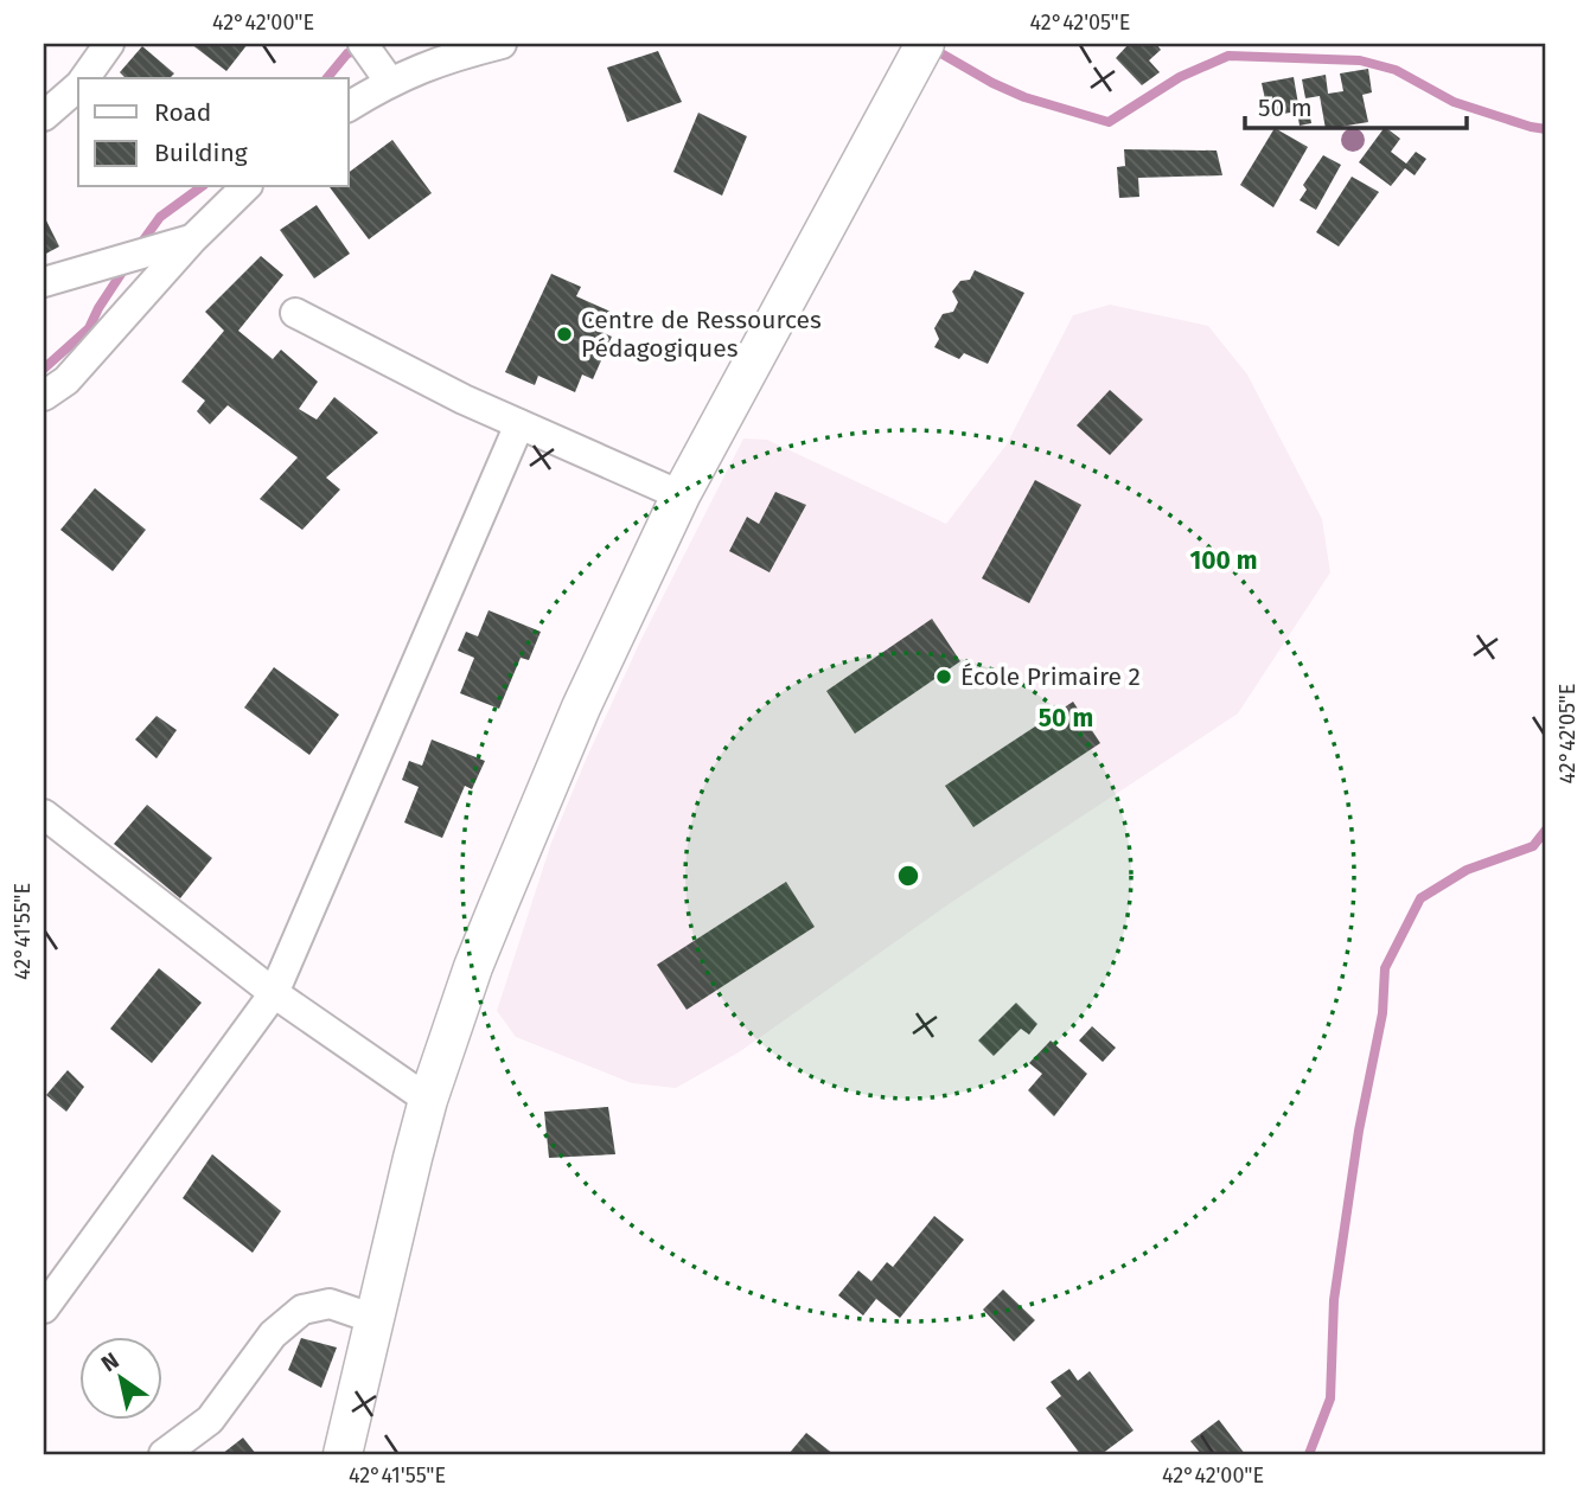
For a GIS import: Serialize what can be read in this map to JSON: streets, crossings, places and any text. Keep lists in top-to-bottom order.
{
  "places": ["Centre de Ressources Pédagogiques", "École Primaire 2"],
  "legend": ["Road", "Building"],
  "scale_bar": "50 m",
  "north": "top left",
  "coordinates": ["42°42'00\"E", "42°42'05\"E", "42°41'55\"E"],
  "rings": ["100 m", "50 m"]
}
